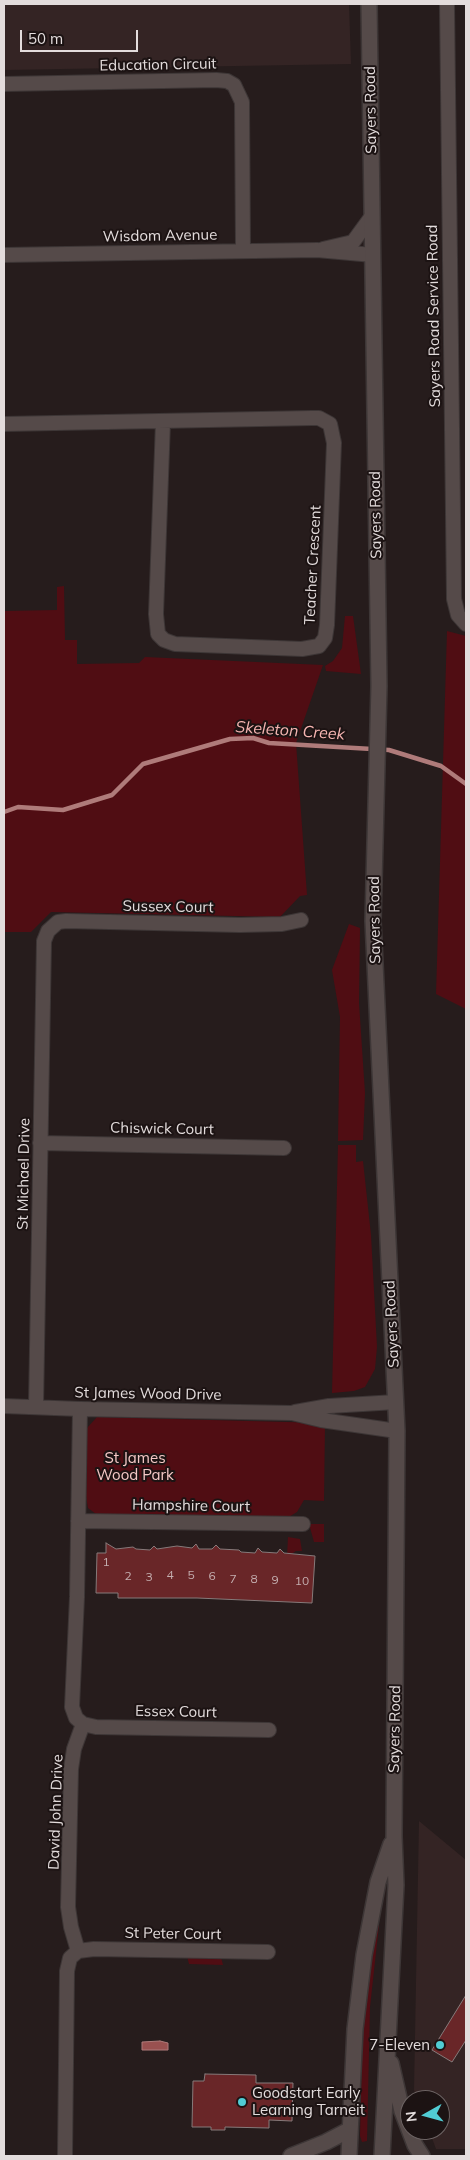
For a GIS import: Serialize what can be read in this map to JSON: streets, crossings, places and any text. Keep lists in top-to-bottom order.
{
  "streets": {
    "main road": ["Sayers Road"],
    "street": [
      "Education Circuit",
      "Wisdom Avenue",
      "Sayers Road Service Road",
      "Teacher Crescent",
      "Sussex Court",
      "Chiswick Court",
      "St Michael Drive",
      "St James Wood Drive",
      "Hampshire Court",
      "Essex Court",
      "David John Drive",
      "St Peter Court"
    ]
  },
  "crossings": [
    ["Education Circuit", "Wisdom Avenue"],
    ["Sayers Road", "Wisdom Avenue"],
    ["Sayers Road", "St James Wood Drive"],
    ["Sussex Court", "St Michael Drive"],
    ["Chiswick Court", "St Michael Drive"],
    ["St Michael Drive", "St James Wood Drive"],
    ["Essex Court", "David John Drive"],
    ["David John Drive", "St Peter Court"]
  ],
  "water": ["Skeleton Creek"],
  "parks": ["St James Wood Park"],
  "places": ["7-Eleven", "Goodstart Early Learning Tarneit"],
  "house_numbers": [
    "1",
    "4",
    "5",
    "2",
    "6",
    "3",
    "7",
    "8",
    "9",
    "10"
  ],
  "scale_bar": "50 m",
  "north": "left"
}
